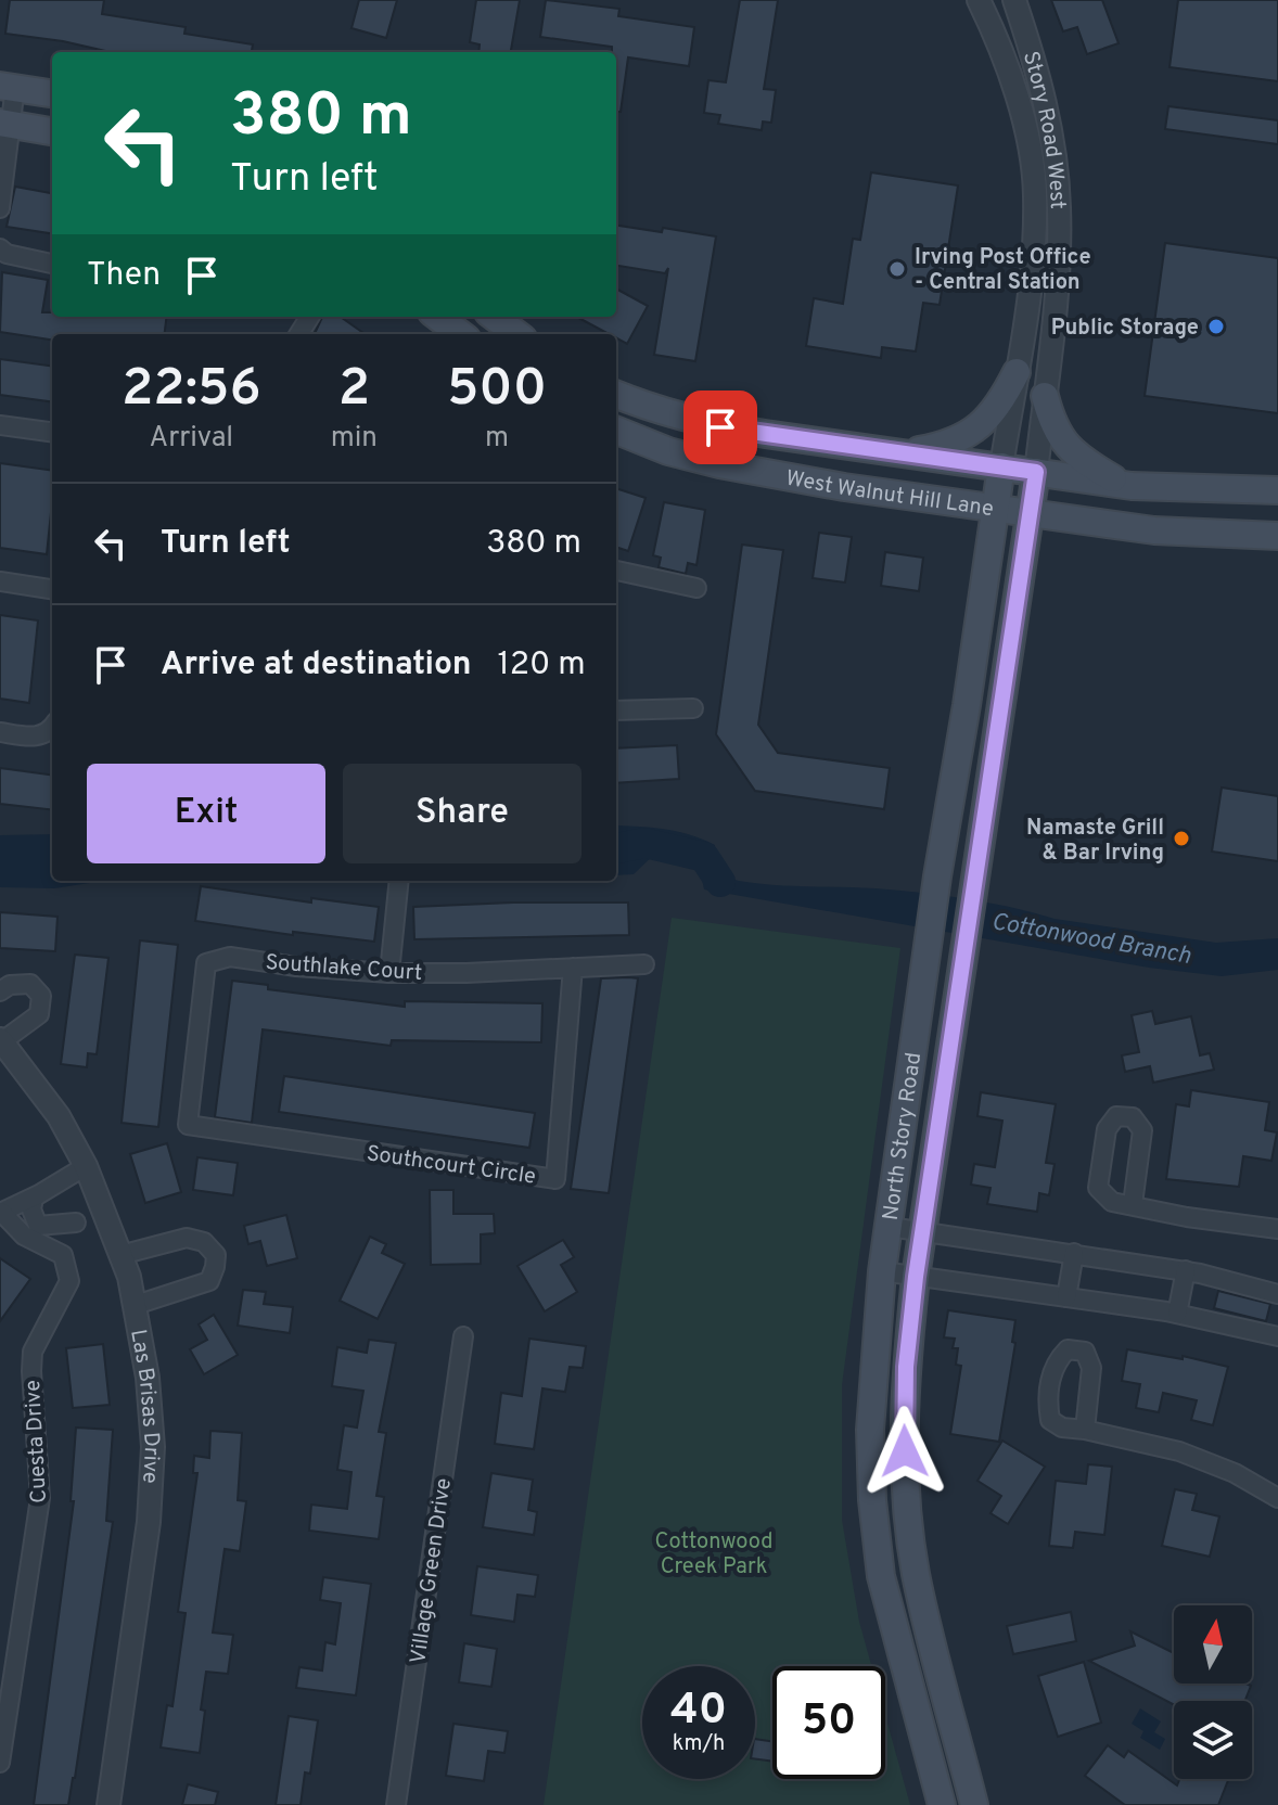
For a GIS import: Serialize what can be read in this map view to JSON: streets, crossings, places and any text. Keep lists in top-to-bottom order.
{
  "streets": {
    "main road": ["West Walnut Hill Lane", "North Story Road"],
    "street": [
      "Story Road West",
      "Southlake Court",
      "Southcourt Circle",
      "Las Brisas Drive",
      "Cuesta Drive",
      "Village Green Drive"
    ]
  },
  "crossings": [
    ["Story Road West", "West Walnut Hill Lane"],
    ["Story Road West", "North Story Road"],
    ["West Walnut Hill Lane", "North Story Road"],
    ["Southlake Court", "Southcourt Circle"]
  ],
  "water": ["Cottonwood Branch"],
  "parks": ["Cottonwood Creek Park"],
  "places": ["Irving Post Office - Central Station", "Public Storage", "Namaste Grill & Bar Irving"],
  "north": "top",
  "page": {
    "turn": ["380 m", "Turn left"],
    "then": "Then",
    "eta": [
      "22:56",
      "Arrival",
      "2",
      "min",
      "500",
      "m"
    ],
    "list": [
      {
        "name": "Turn left",
        "value": "380 m"
      },
      {
        "name": "Arrive at destination",
        "value": "120 m"
      }
    ],
    "buttons": ["Exit", "Share"],
    "speed": "40 km/h",
    "limit": "50"
  }
}
